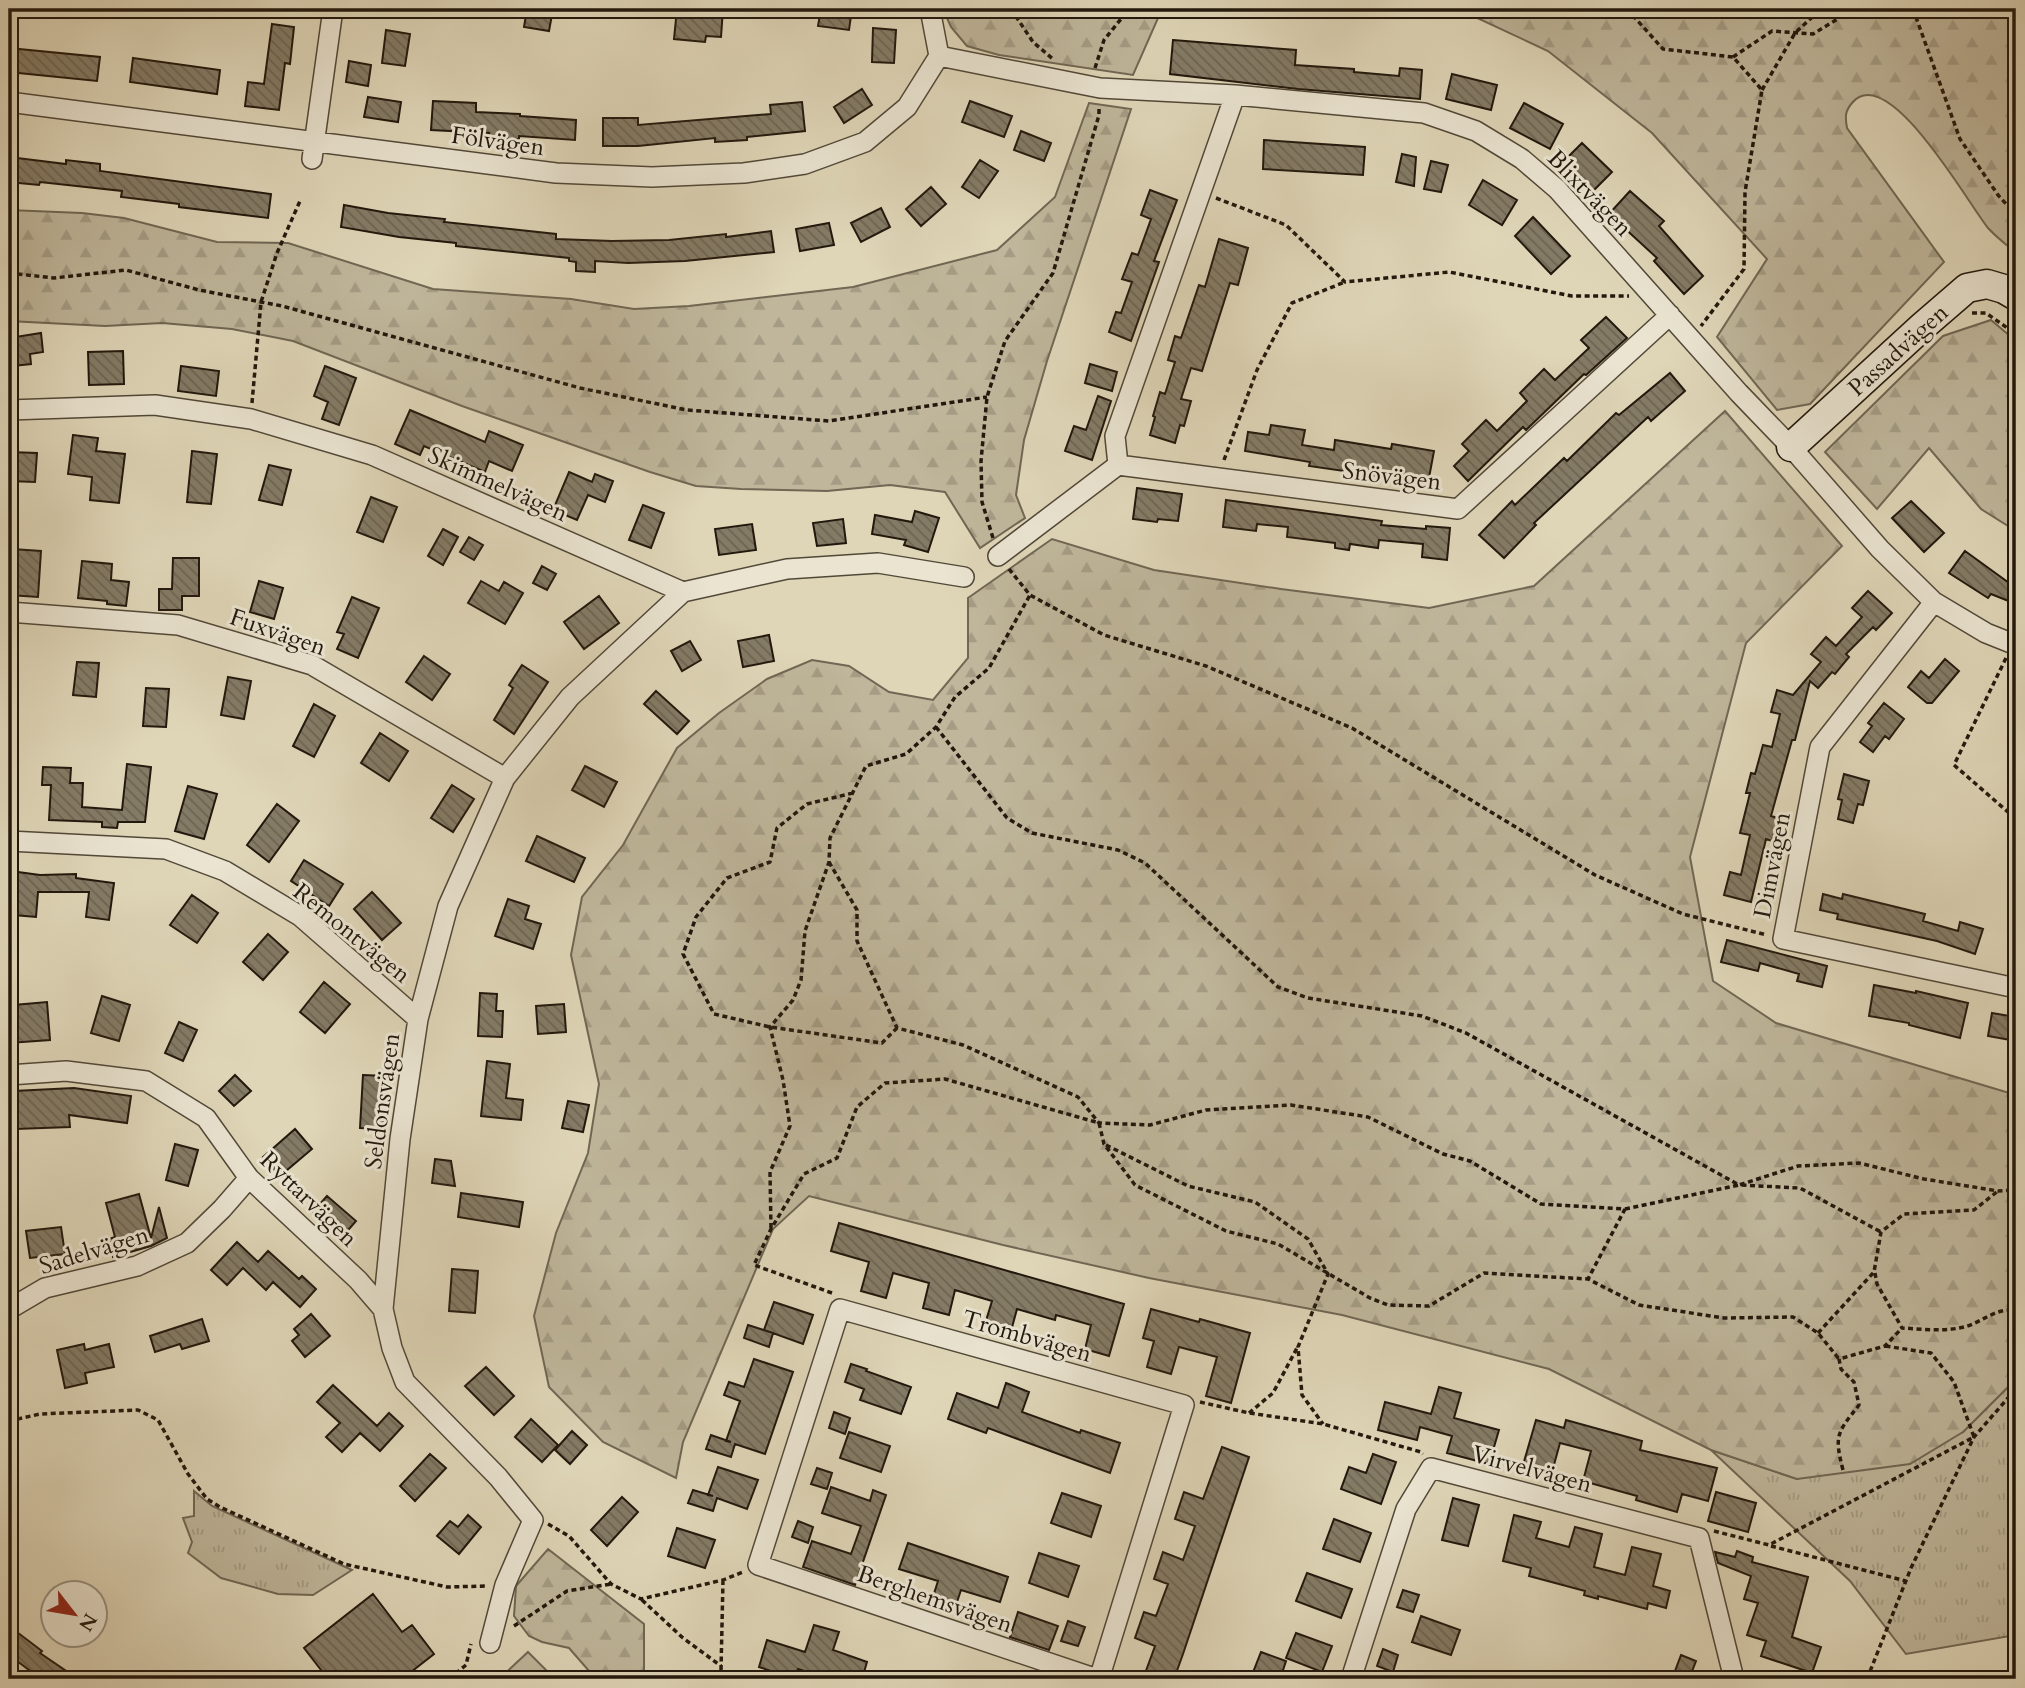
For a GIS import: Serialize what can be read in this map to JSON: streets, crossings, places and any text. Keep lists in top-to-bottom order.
{
  "streets": {
    "street": [
      "Fölvägen",
      "Blixtvägen",
      "Passadvägen",
      "Snövägen",
      "Skimmelvägen",
      "Fuxvägen",
      "Dimvägen",
      "Remontvägen",
      "Seldonsvägen",
      "Ryttarvägen",
      "Sadelvägen",
      "Trombvägen",
      "Virvelvägen",
      "Berghemsvägen"
    ]
  },
  "crossings": [
    ["Fölvägen", "Blixtvägen"],
    ["Blixtvägen", "Passadvägen"],
    ["Blixtvägen", "Snövägen"],
    ["Blixtvägen", "Dimvägen"],
    ["Skimmelvägen", "Seldonsvägen"],
    ["Fuxvägen", "Seldonsvägen"],
    ["Remontvägen", "Seldonsvägen"],
    ["Seldonsvägen", "Ryttarvägen"],
    ["Ryttarvägen", "Sadelvägen"]
  ],
  "north": "bottom right"
}
